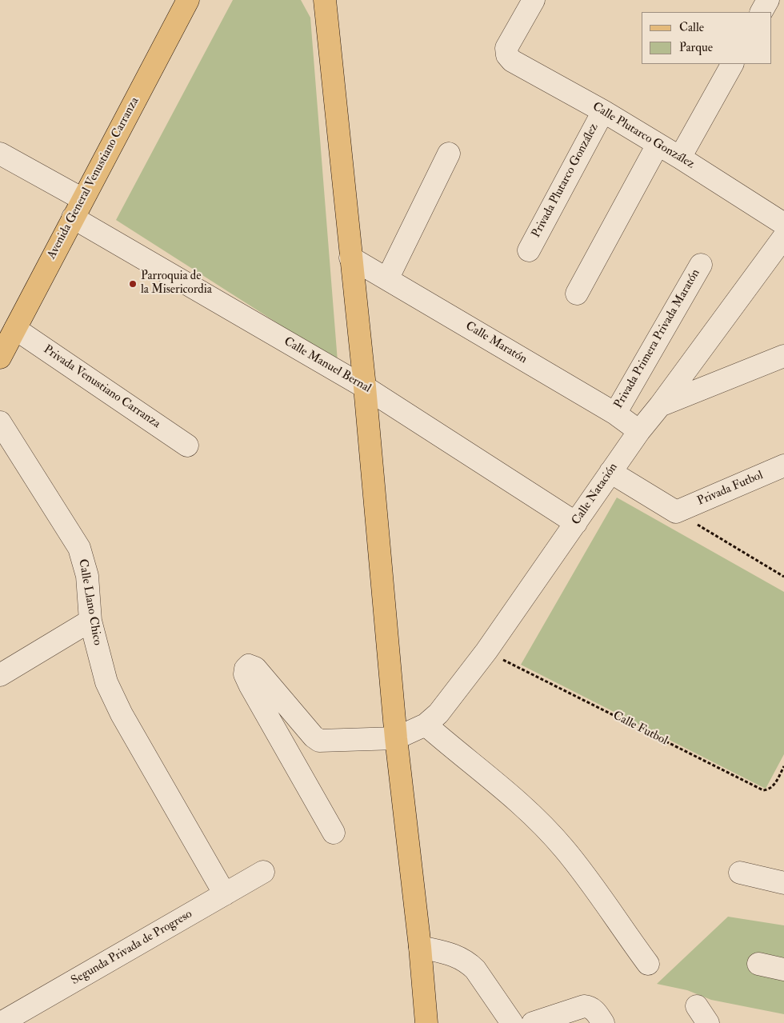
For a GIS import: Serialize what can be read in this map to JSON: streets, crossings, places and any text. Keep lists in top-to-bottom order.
{
  "streets": {
    "main road": ["Avenida General Venustiano Carranza"],
    "street": [
      "Calle Plutarco González",
      "Privada Plutarco González",
      "Privada Primera Privada Maratón",
      "Calle Maratón",
      "Calle Manuel Bernal",
      "Privada Venustiano Carranza",
      "Privada Futbol",
      "Calle Natación",
      "Calle Llano Chico",
      "Segunda Privada de Progreso"
    ],
    "path": ["Calle Futbol"]
  },
  "crossings": [
    ["Calle Plutarco González", "Privada Plutarco González"],
    ["Avenida General Venustiano Carranza", "Calle Manuel Bernal"],
    ["Avenida General Venustiano Carranza", "Privada Venustiano Carranza"],
    ["Privada Primera Privada Maratón", "Calle Maratón"],
    ["Calle Maratón", "Calle Natación"],
    ["Calle Manuel Bernal", "Calle Natación"],
    ["Calle Natación", "Calle Futbol"],
    ["Calle Llano Chico", "Segunda Privada de Progreso"]
  ],
  "places": ["Parroquia de la Misericordia"],
  "legend": ["Calle", "Parque"]
}
